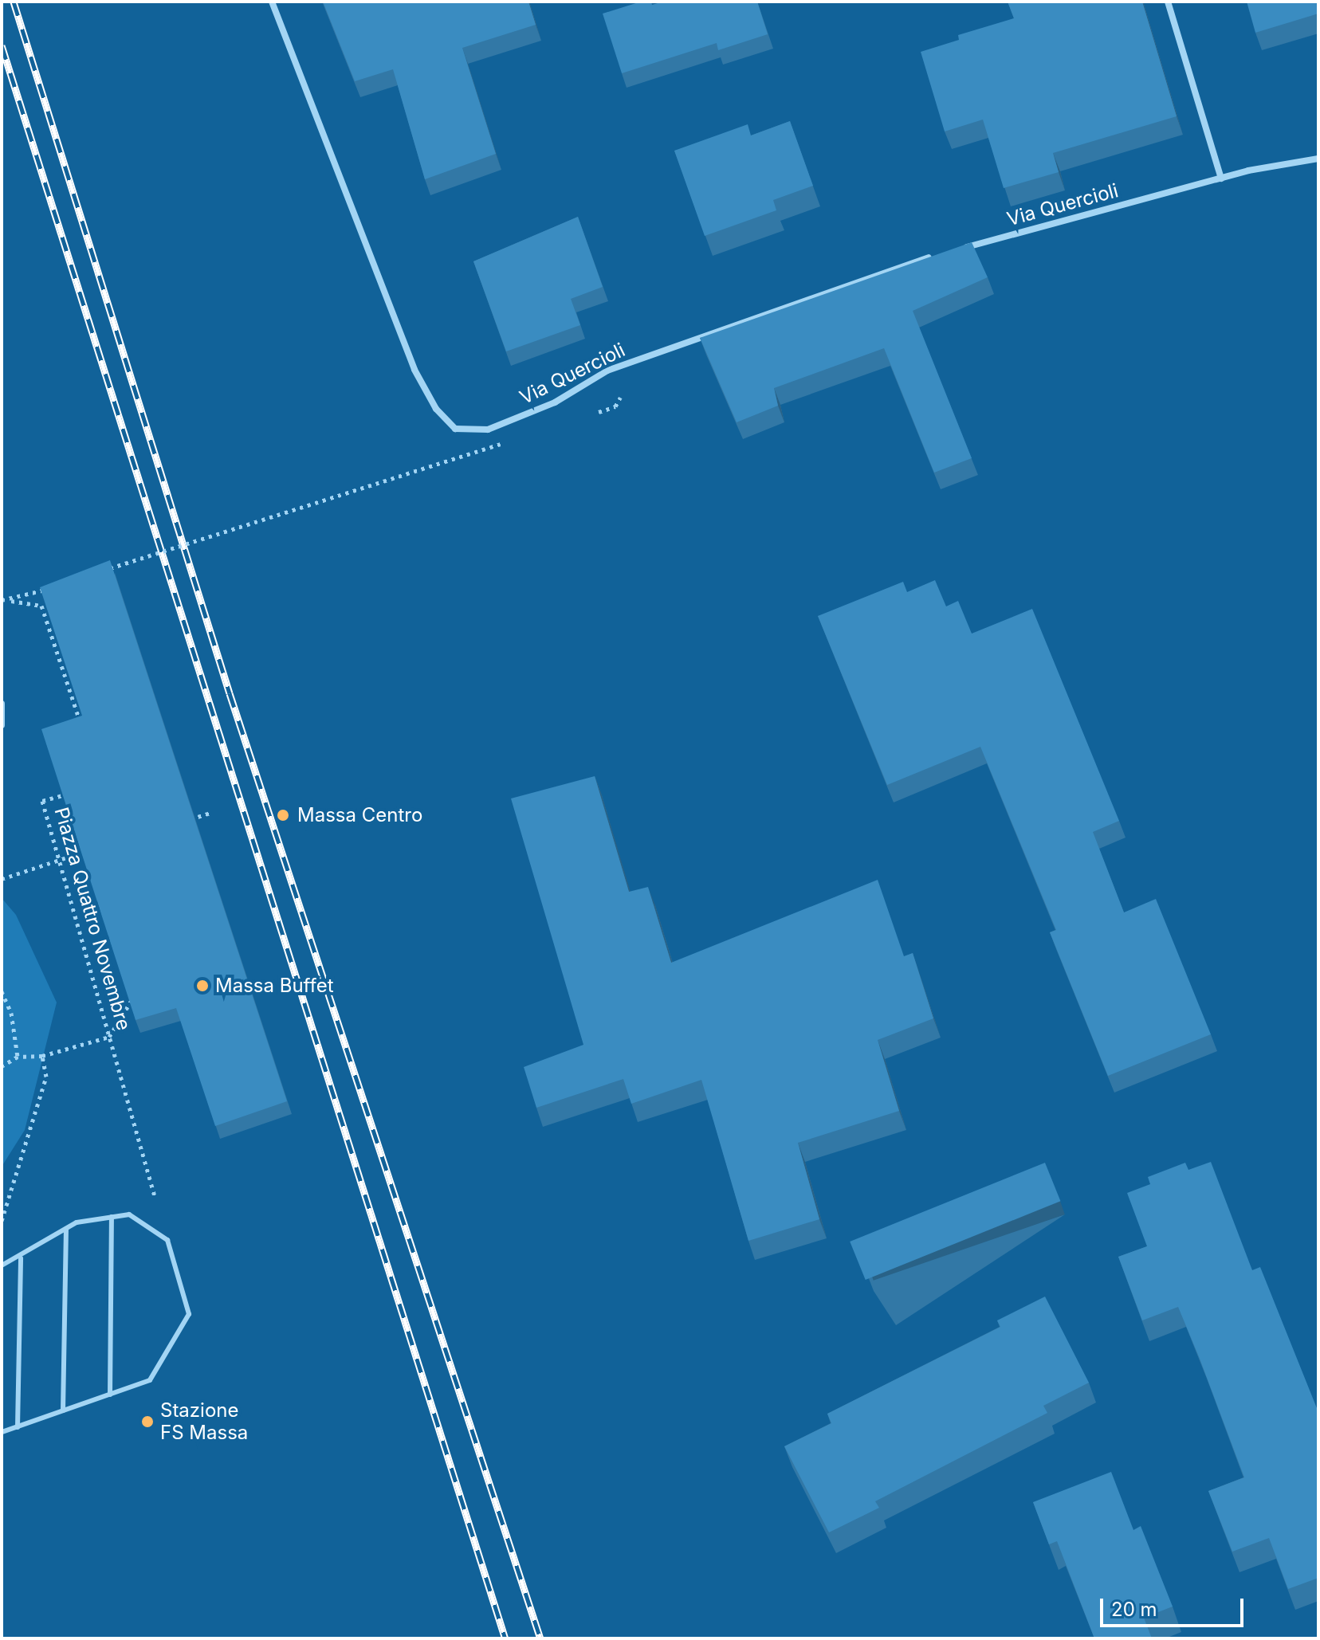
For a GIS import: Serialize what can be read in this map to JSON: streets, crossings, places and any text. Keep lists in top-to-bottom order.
{
  "streets": {
    "street": ["Via Quercioli"],
    "path": ["Piazza Quattro Novembre"]
  },
  "places": ["Massa Centro", "Massa Buffet", "Stazione FS Massa"],
  "scale_bar": "20 m"
}
